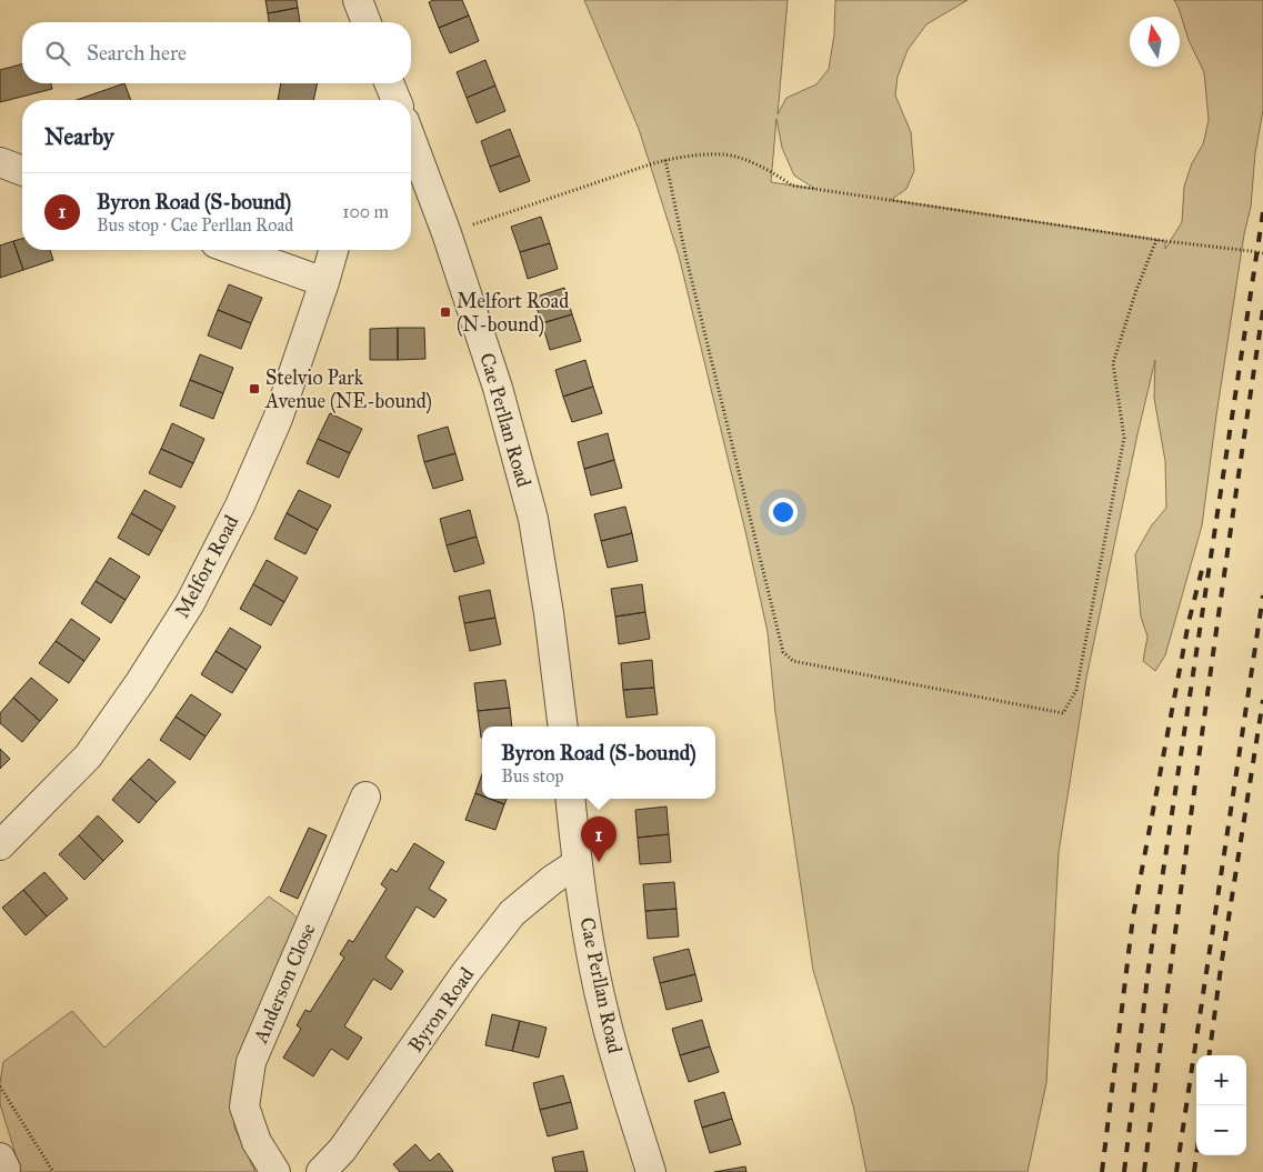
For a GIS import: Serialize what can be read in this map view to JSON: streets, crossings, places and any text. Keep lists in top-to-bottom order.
{
  "streets": {
    "street": [
      "Cae Perllan Road",
      "Melfort Road",
      "Anderson Close",
      "Byron Road"
    ]
  },
  "crossings": [
    ["Cae Perllan Road", "Byron Road"]
  ],
  "places": {
    "transit": ["Melfort Road (N-bound)", "Stelvio Park Avenue (NE-bound)"]
  },
  "north": "top",
  "page": {
    "search": "Search here",
    "heading": "Nearby",
    "list": [
      {
        "mark": "1",
        "name": "Byron Road (S-bound)",
        "note": "Bus stop · Cae Perllan Road",
        "value": "100 m"
      }
    ],
    "popup": ["Byron Road (S-bound)", "Bus stop"],
    "pins": "1",
    "map_buttons": ["+", "−"]
  }
}
